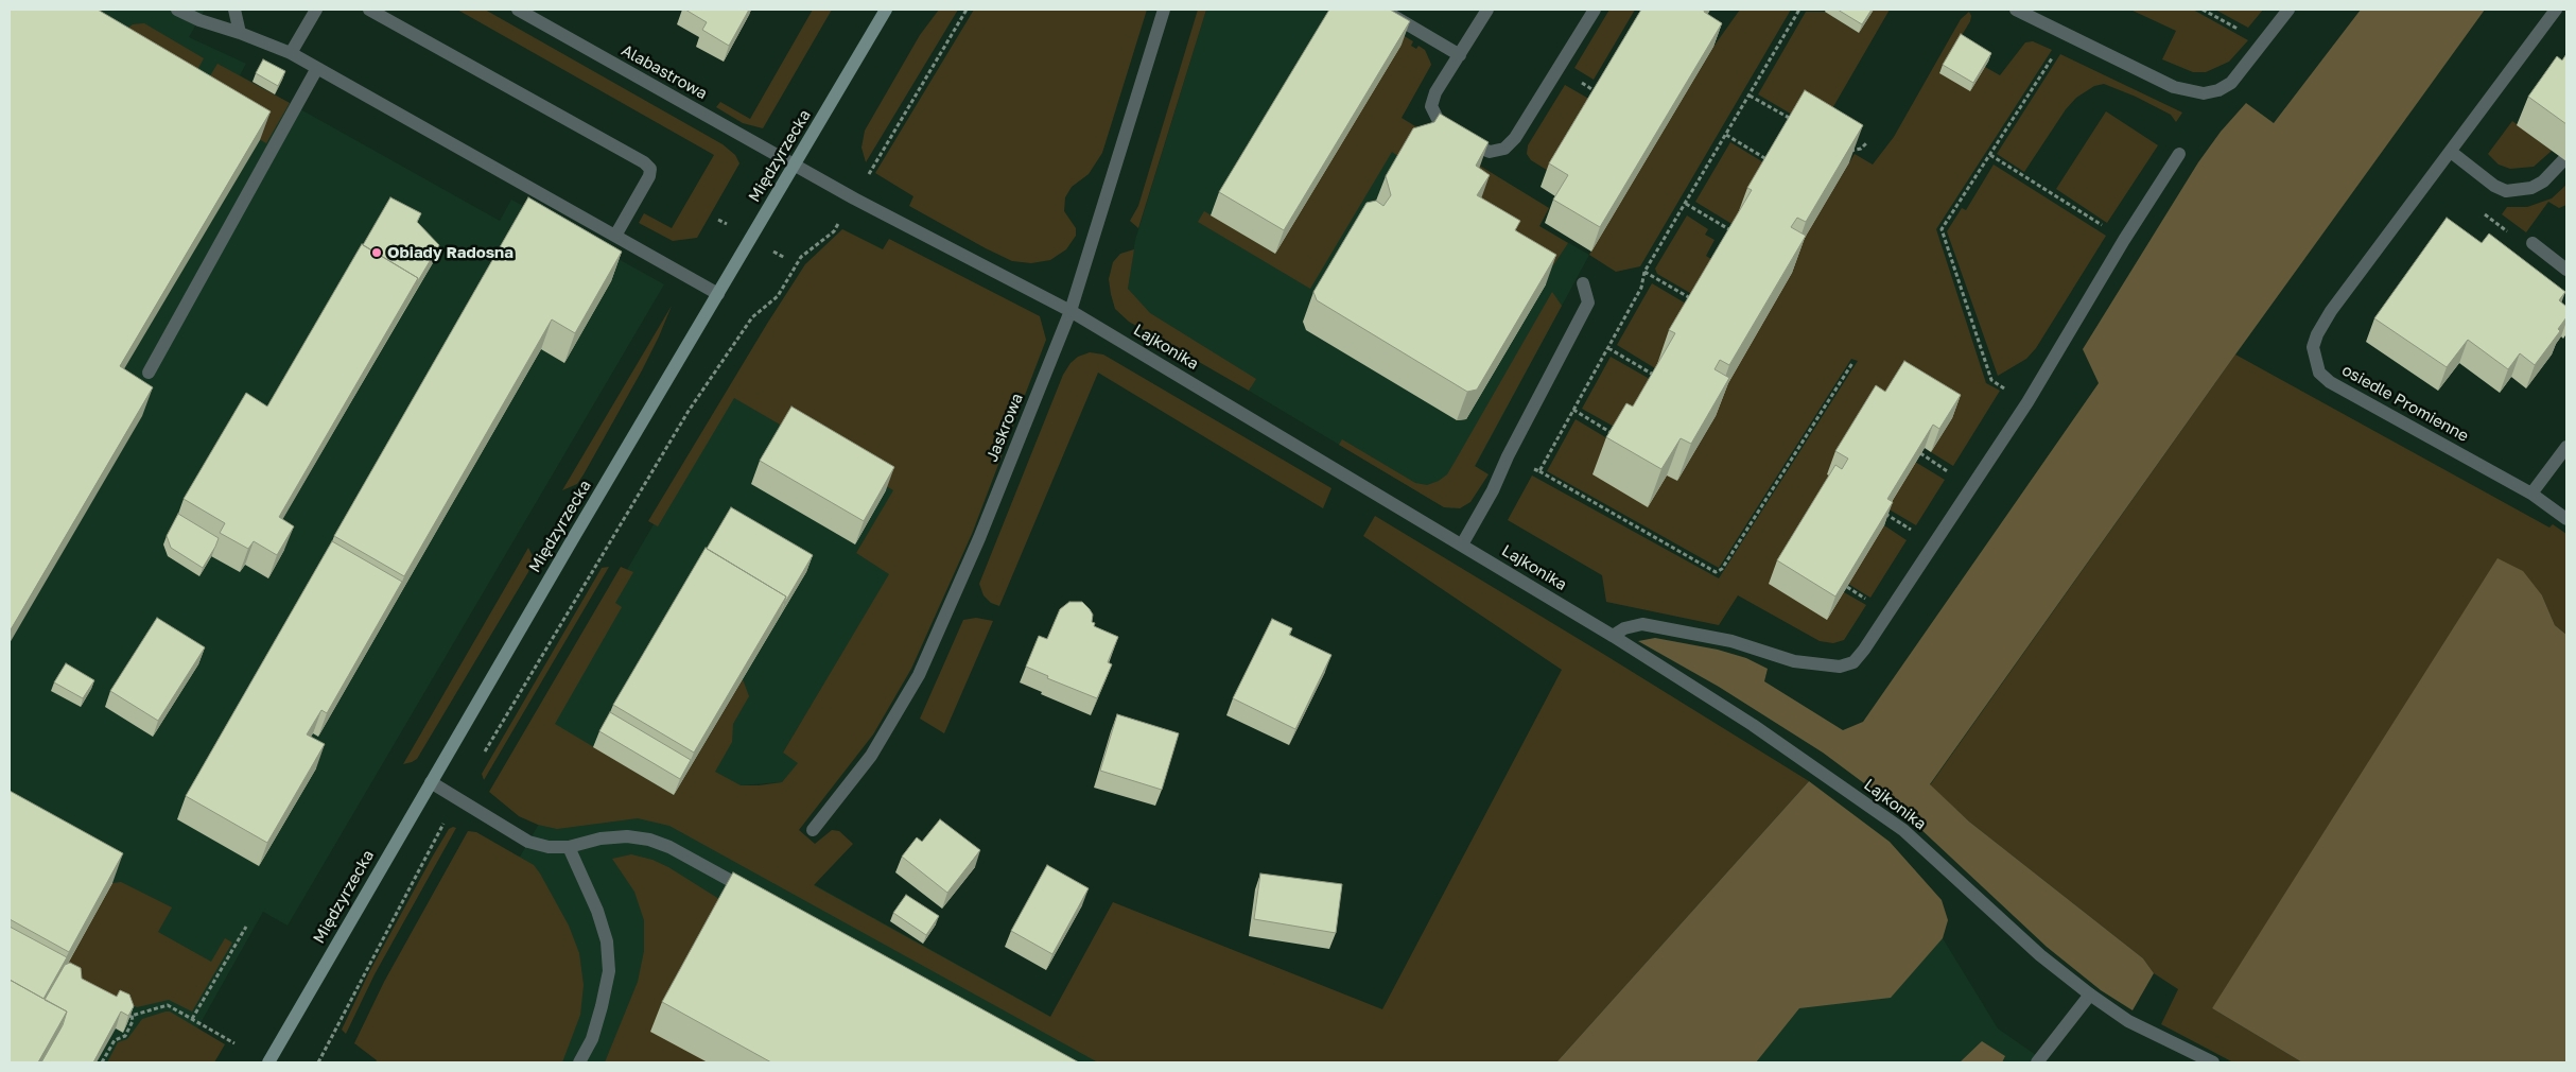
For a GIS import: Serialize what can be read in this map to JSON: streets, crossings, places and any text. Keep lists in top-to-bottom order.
{
  "streets": {
    "main road": ["Międzyrzecka"],
    "street": [
      "Alabastrowa",
      "Lajkonika",
      "osiedle Promienne",
      "Jaskrowa"
    ]
  },
  "crossings": [
    ["Alabastrowa", "Międzyrzecka"],
    ["Alabastrowa", "Lajkonika"],
    ["Międzyrzecka", "Lajkonika"],
    ["Lajkonika", "Jaskrowa"]
  ],
  "places": ["Obiady Radosna"]
}
